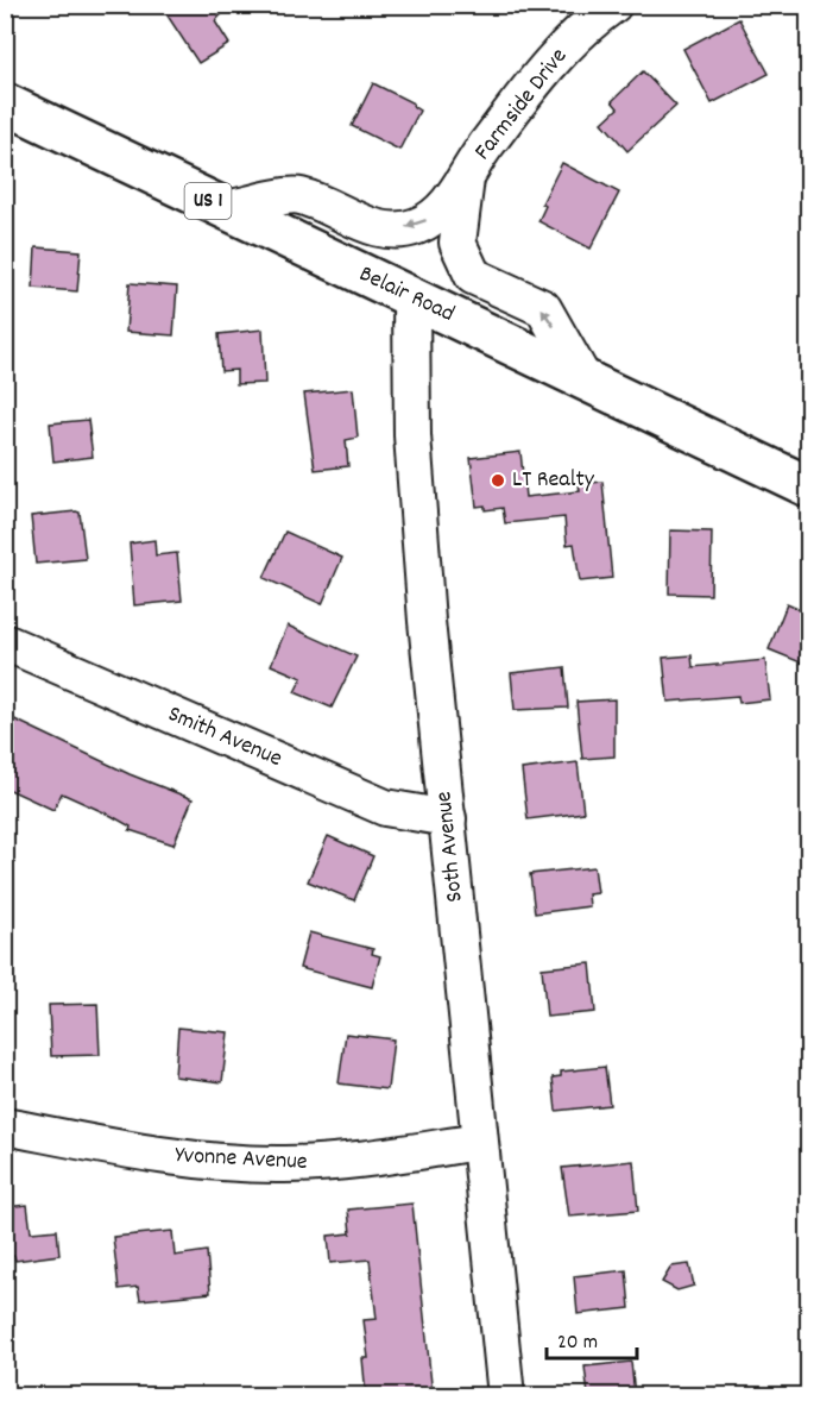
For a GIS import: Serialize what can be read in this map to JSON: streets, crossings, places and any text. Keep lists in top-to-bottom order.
{
  "streets": {
    "highway": ["US 1", "Belair Road"],
    "street": [
      "Farmside Drive",
      "Smith Avenue",
      "Soth Avenue",
      "Yvonne Avenue"
    ]
  },
  "crossings": [
    ["Farmside Drive", "Belair Road"],
    ["Belair Road", "Soth Avenue"],
    ["Smith Avenue", "Soth Avenue"],
    ["Soth Avenue", "Yvonne Avenue"]
  ],
  "places": ["LT Realty"],
  "scale_bar": "20 m"
}
